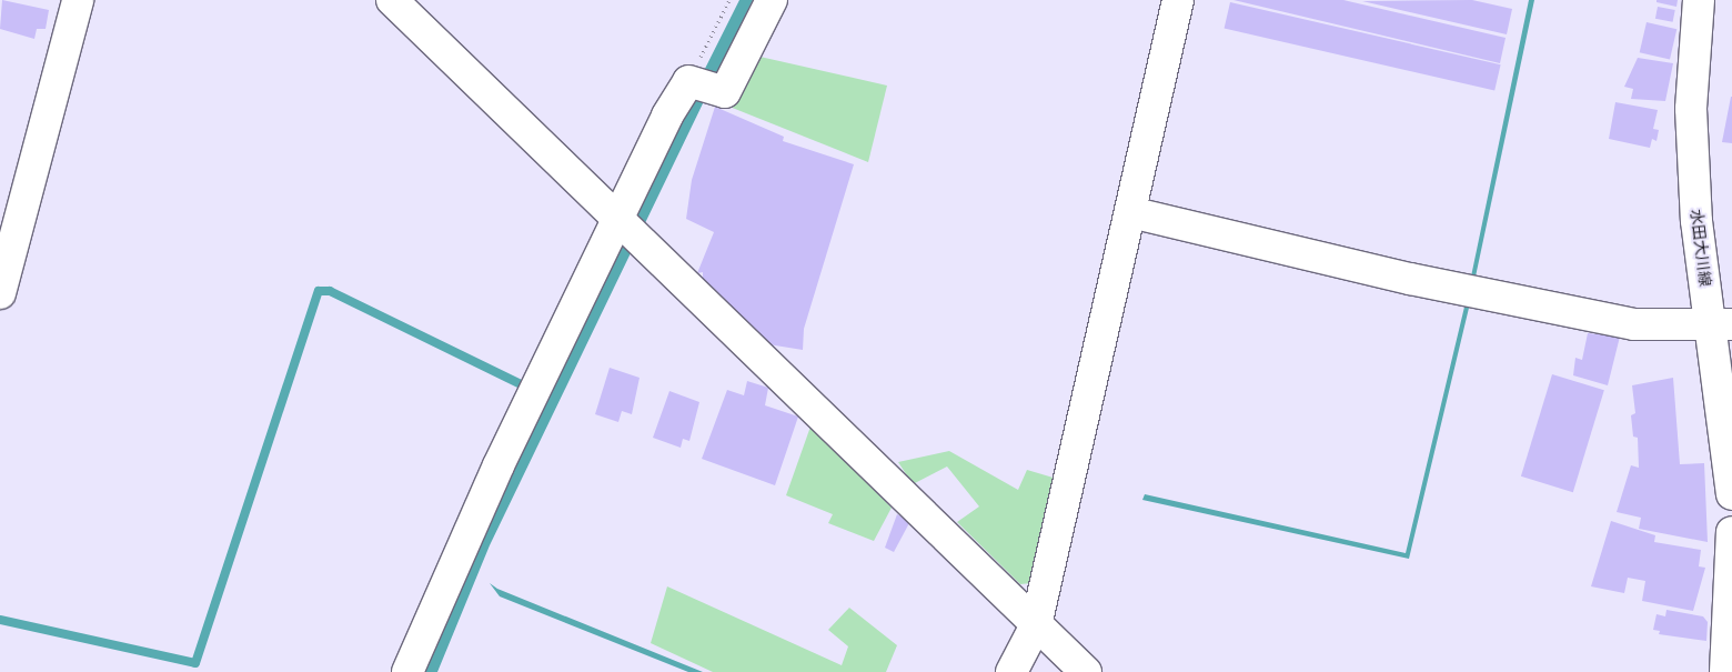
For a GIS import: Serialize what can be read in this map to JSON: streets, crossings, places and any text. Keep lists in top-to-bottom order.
{
  "streets": {
    "street": ["水田大川線"]
  }
}
